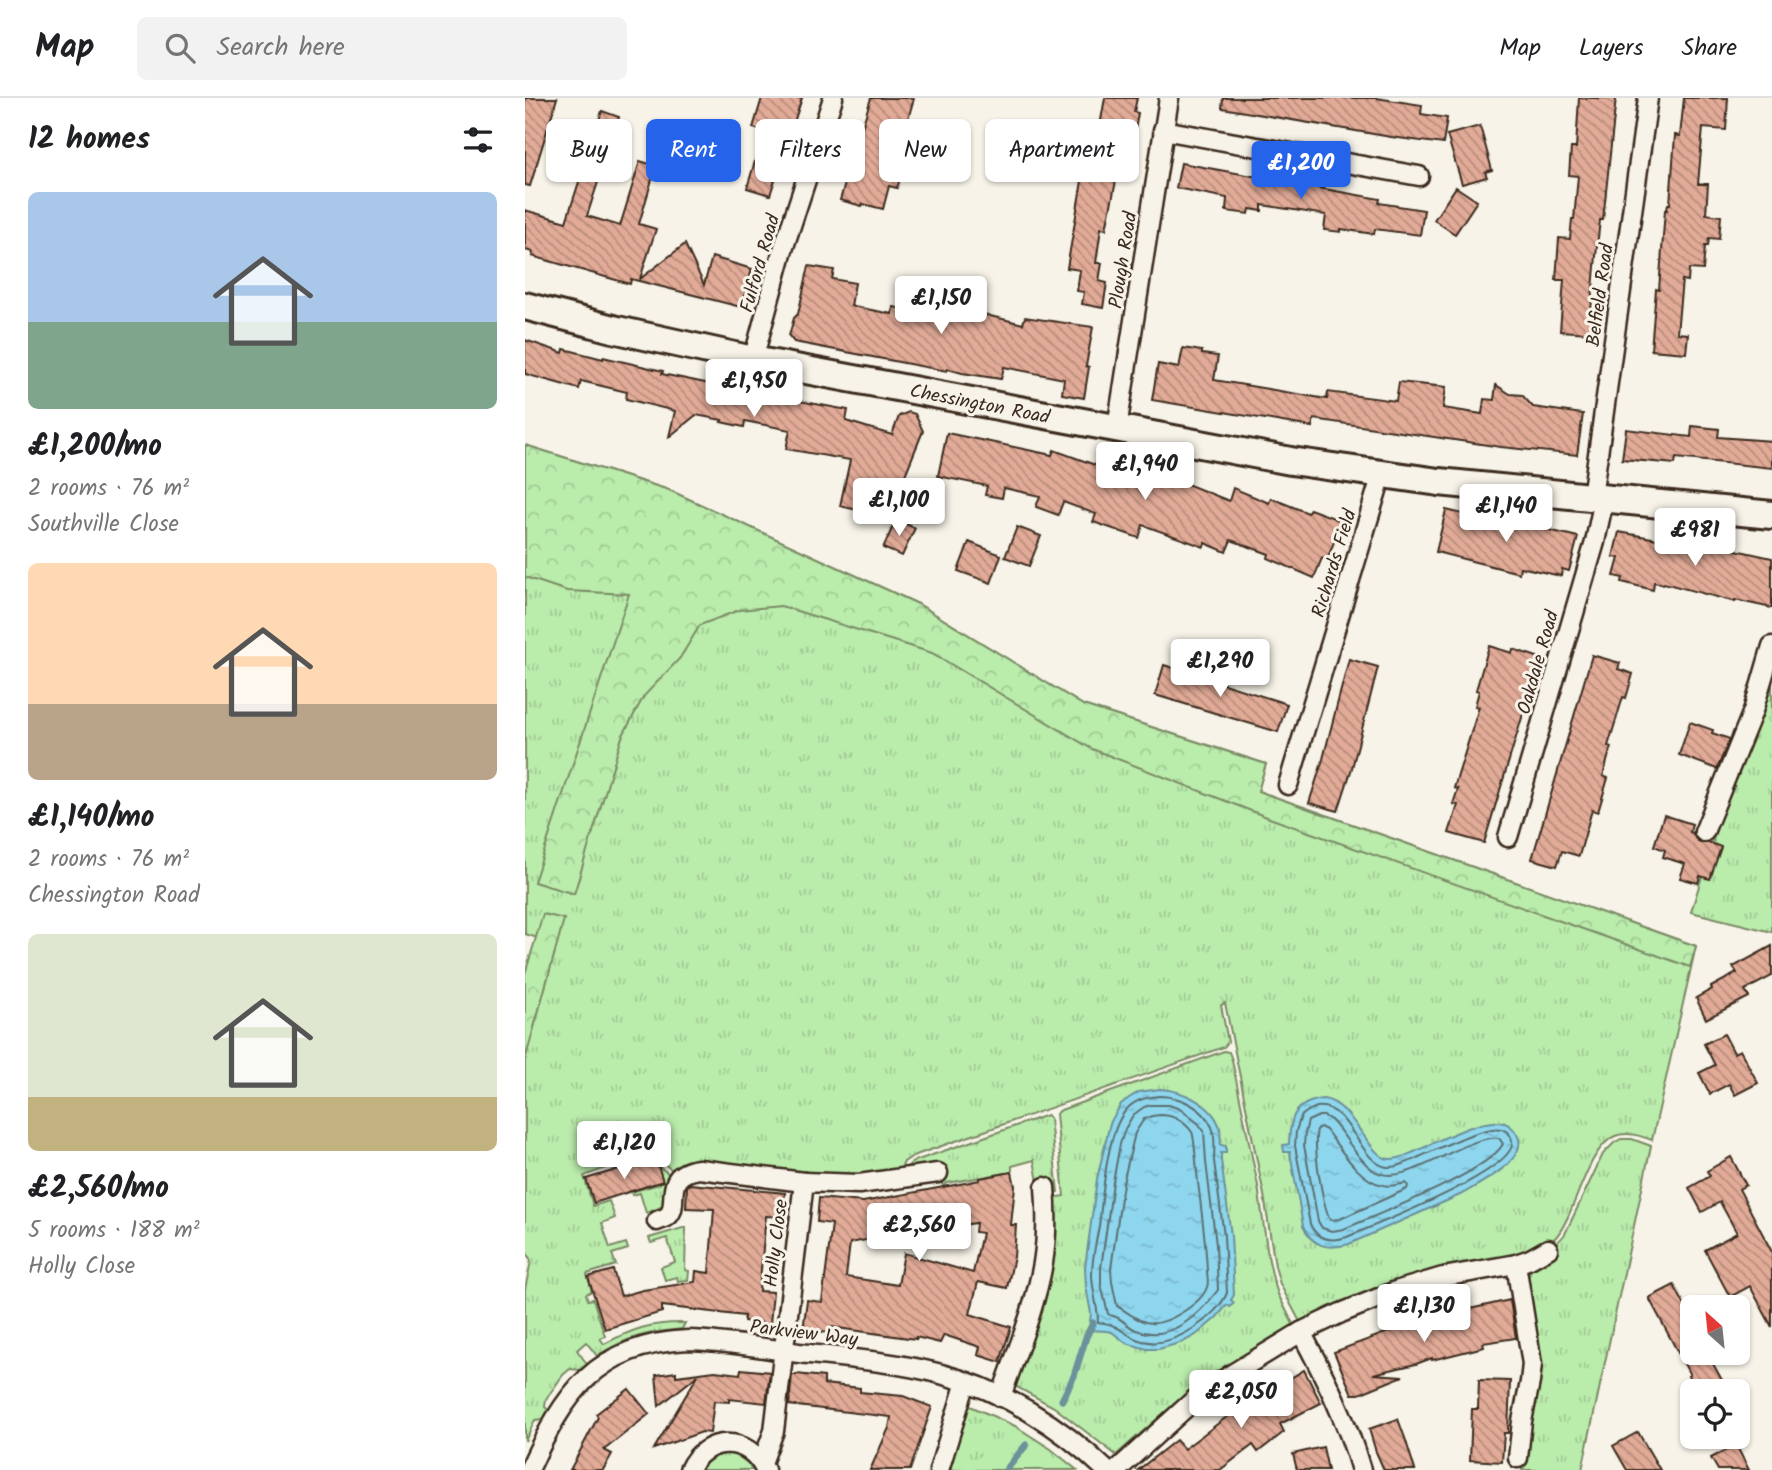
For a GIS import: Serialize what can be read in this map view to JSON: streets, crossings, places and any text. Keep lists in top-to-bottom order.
{
  "streets": {
    "main road": ["Chessington Road"],
    "street": [
      "Plough Road",
      "Fulford Road",
      "Belfield Road",
      "Richards Field",
      "Oakdale Road",
      "Holly Close",
      "Parkview Way"
    ]
  },
  "crossings": [
    ["Plough Road", "Chessington Road"],
    ["Fulford Road", "Chessington Road"],
    ["Belfield Road", "Chessington Road"],
    ["Belfield Road", "Oakdale Road"],
    ["Chessington Road", "Richards Field"],
    ["Chessington Road", "Oakdale Road"],
    ["Holly Close", "Parkview Way"]
  ],
  "north": "top left",
  "page": {
    "header": "Map",
    "search": "Search here",
    "nav": ["Map", "Layers", "Share"],
    "heading": "12 homes",
    "chip": [
      "Buy",
      "Rent",
      "Filters",
      "New",
      "Apartment"
    ],
    "price": [
      "£1,200",
      "£1,150",
      "£1,950",
      "£1,940",
      "£1,100",
      "£1,140",
      "£981",
      "£1,290",
      "£1,120",
      "£2,560",
      "£1,130",
      "£2,050"
    ],
    "list": [
      {
        "name": "£1,200/mo",
        "note": "2 rooms · 76 m² · Southville Close"
      },
      {
        "name": "£1,140/mo",
        "note": "2 rooms · 76 m² · Chessington Road"
      },
      {
        "name": "£2,560/mo",
        "note": "5 rooms · 188 m² · Holly Close"
      }
    ]
  }
}
